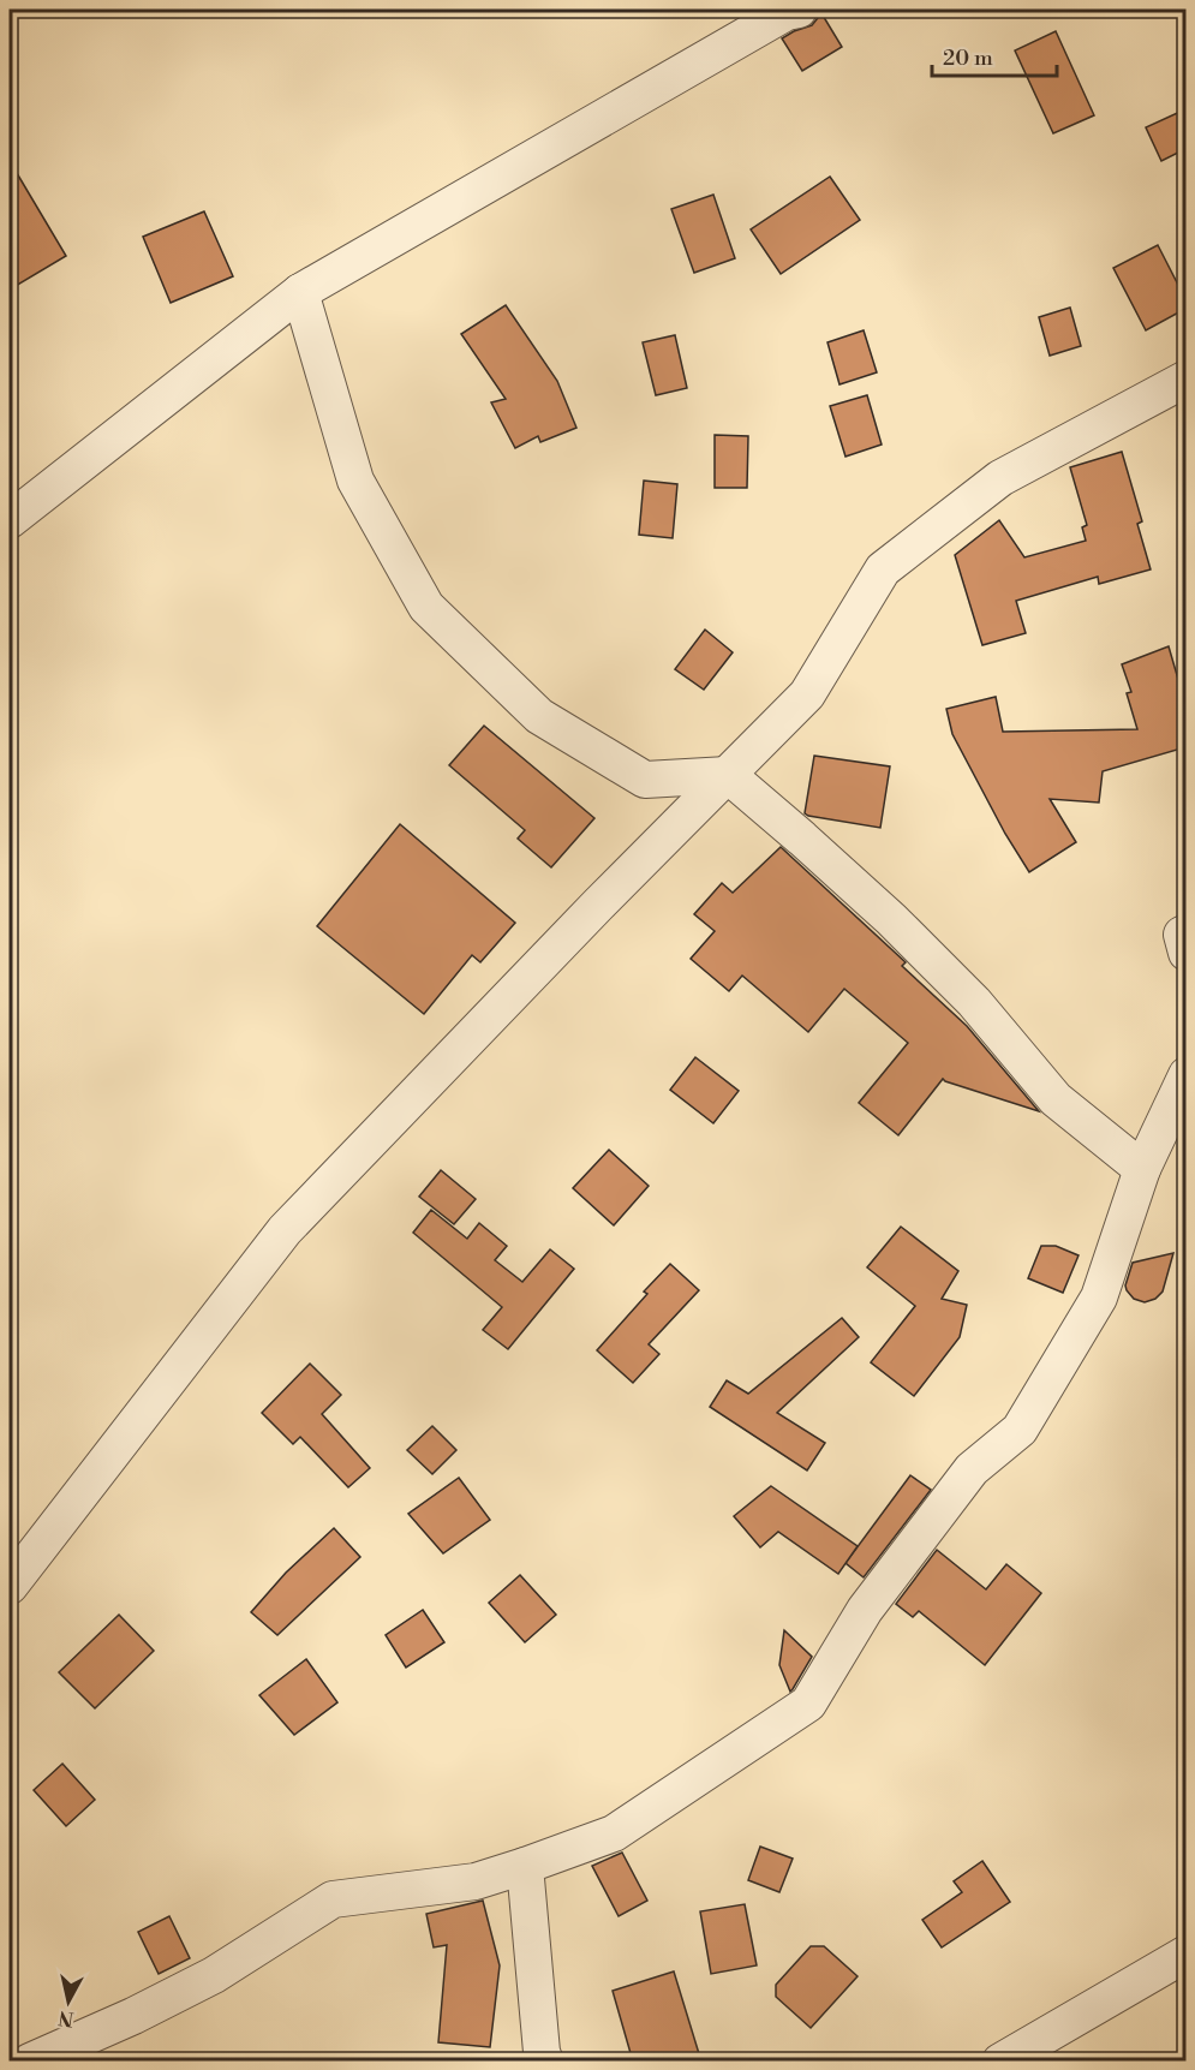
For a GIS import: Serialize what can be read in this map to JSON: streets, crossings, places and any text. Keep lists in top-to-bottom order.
{
  "scale_bar": "20 m",
  "north": "bottom"
}
